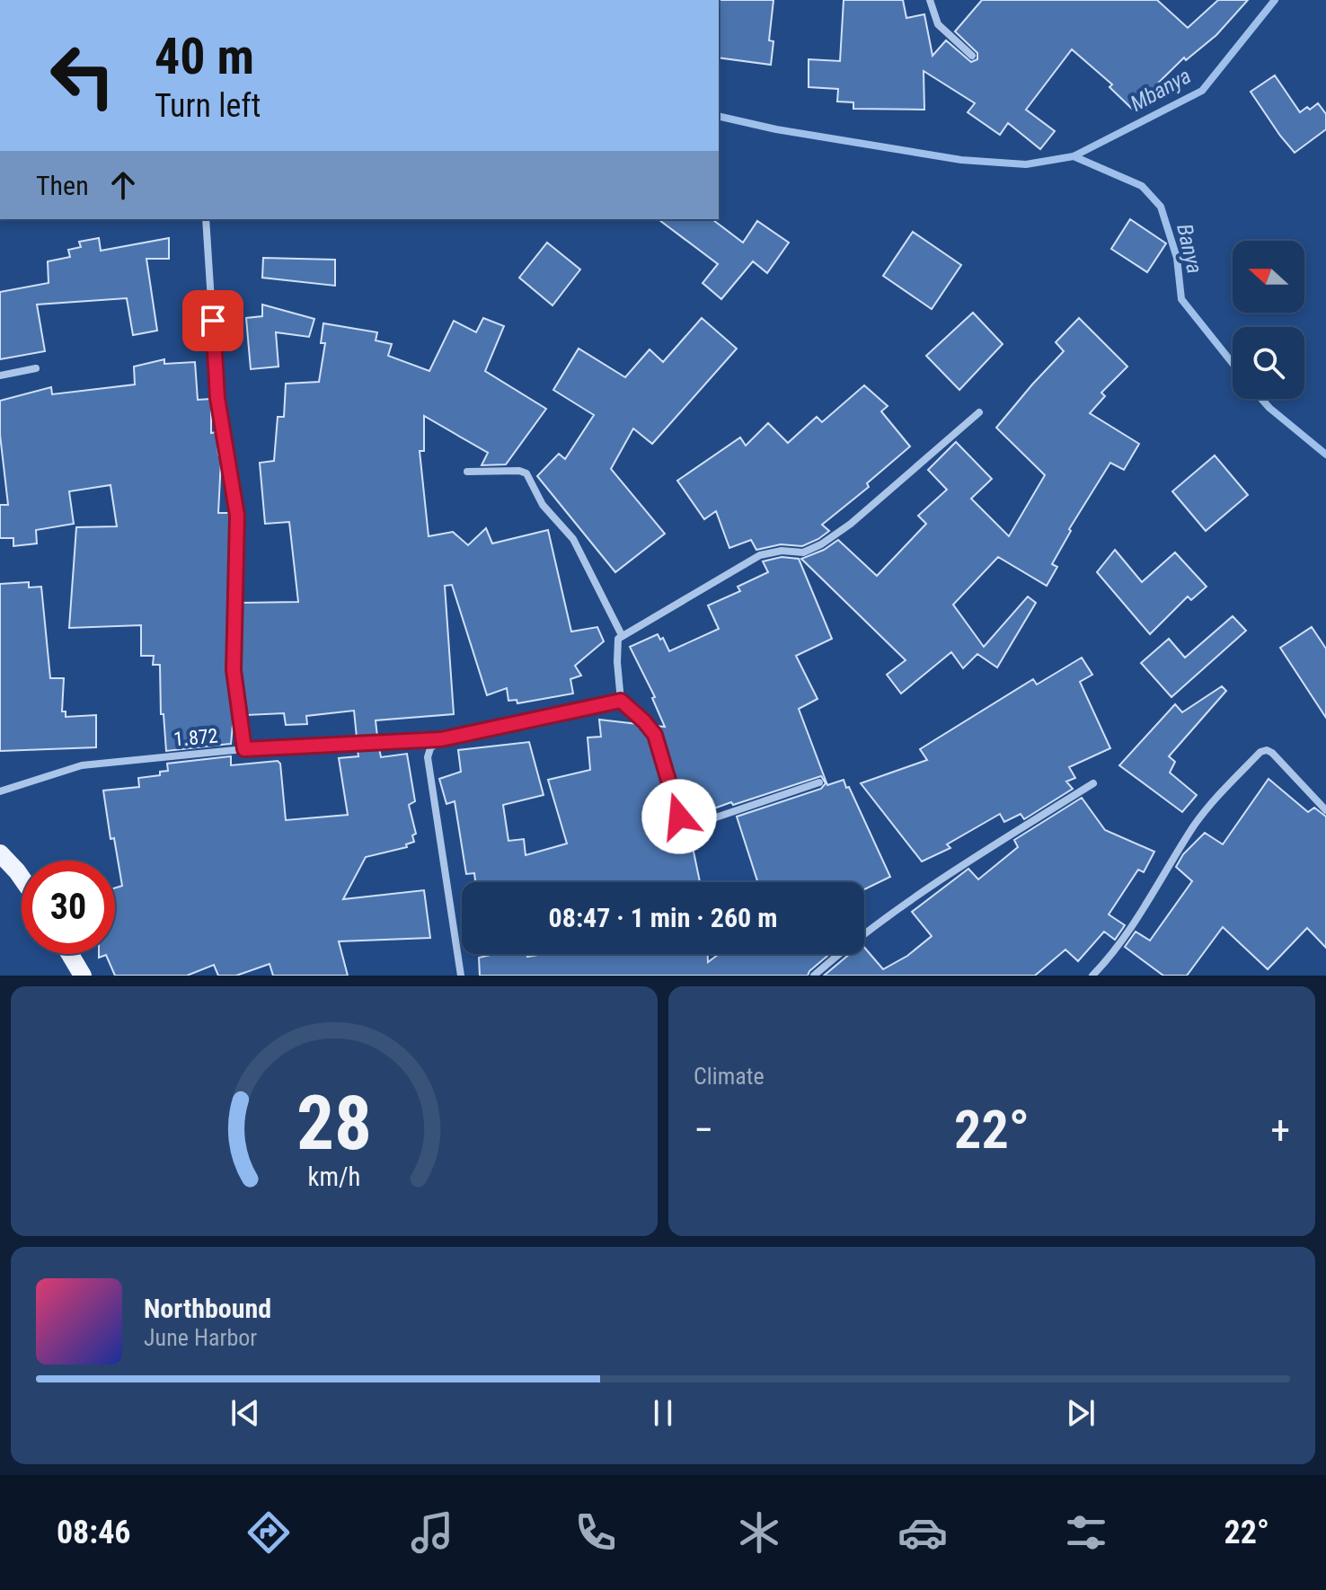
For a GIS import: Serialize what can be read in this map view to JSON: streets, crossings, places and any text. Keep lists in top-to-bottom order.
{
  "streets": {
    "street": ["1.872"]
  },
  "water": ["Mbanya", "Banya"],
  "north": "left",
  "page": {
    "turn": ["40 m", "Turn left"],
    "then": "Then",
    "limit": "30",
    "trip": "08:47 · 1 min · 260 m",
    "tile": "Climate",
    "heat": ["−", "22°", "+"],
    "song": ["Northbound", "June Harbor"],
    "tabs": ["08:46", "22°"],
    "gauge": ["28", "km/h"]
  }
}
